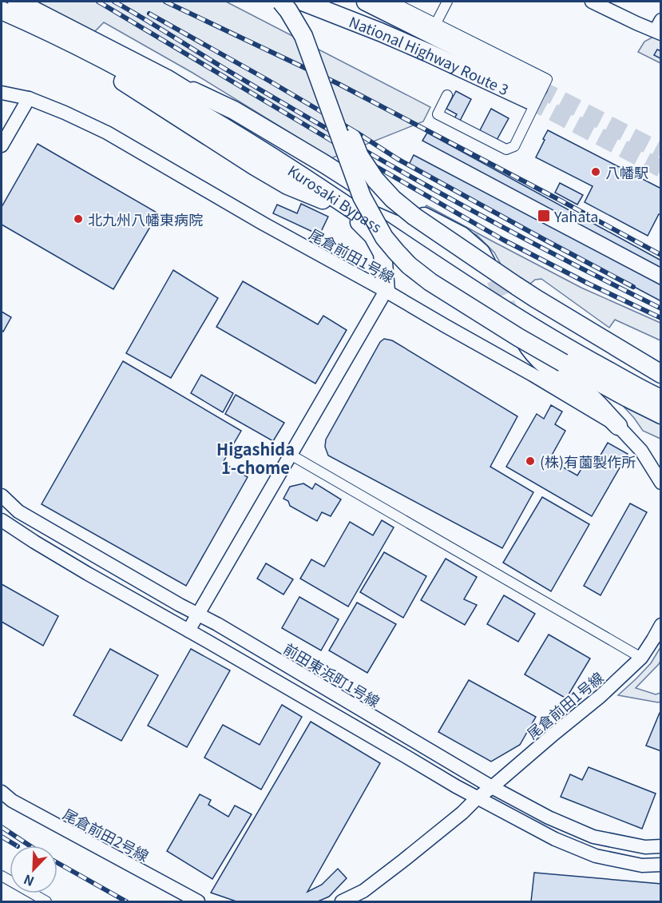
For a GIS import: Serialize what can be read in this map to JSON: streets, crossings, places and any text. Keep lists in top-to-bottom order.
{
  "streets": {
    "highway": ["National Highway Route 3", "Kurosaki Bypass"],
    "street": ["尾倉前田1号線", "前田東浜町1号線", "尾倉前田2号線"]
  },
  "crossings": [
    ["尾倉前田1号線", "前田東浜町1号線"]
  ],
  "districts": ["Higashida 1-chome"],
  "places": {
    "other": ["八幡駅", "北九州八幡東病院", "(株)有薗製作所"],
    "transit": ["Yahata"]
  },
  "north": "bottom left"
}
